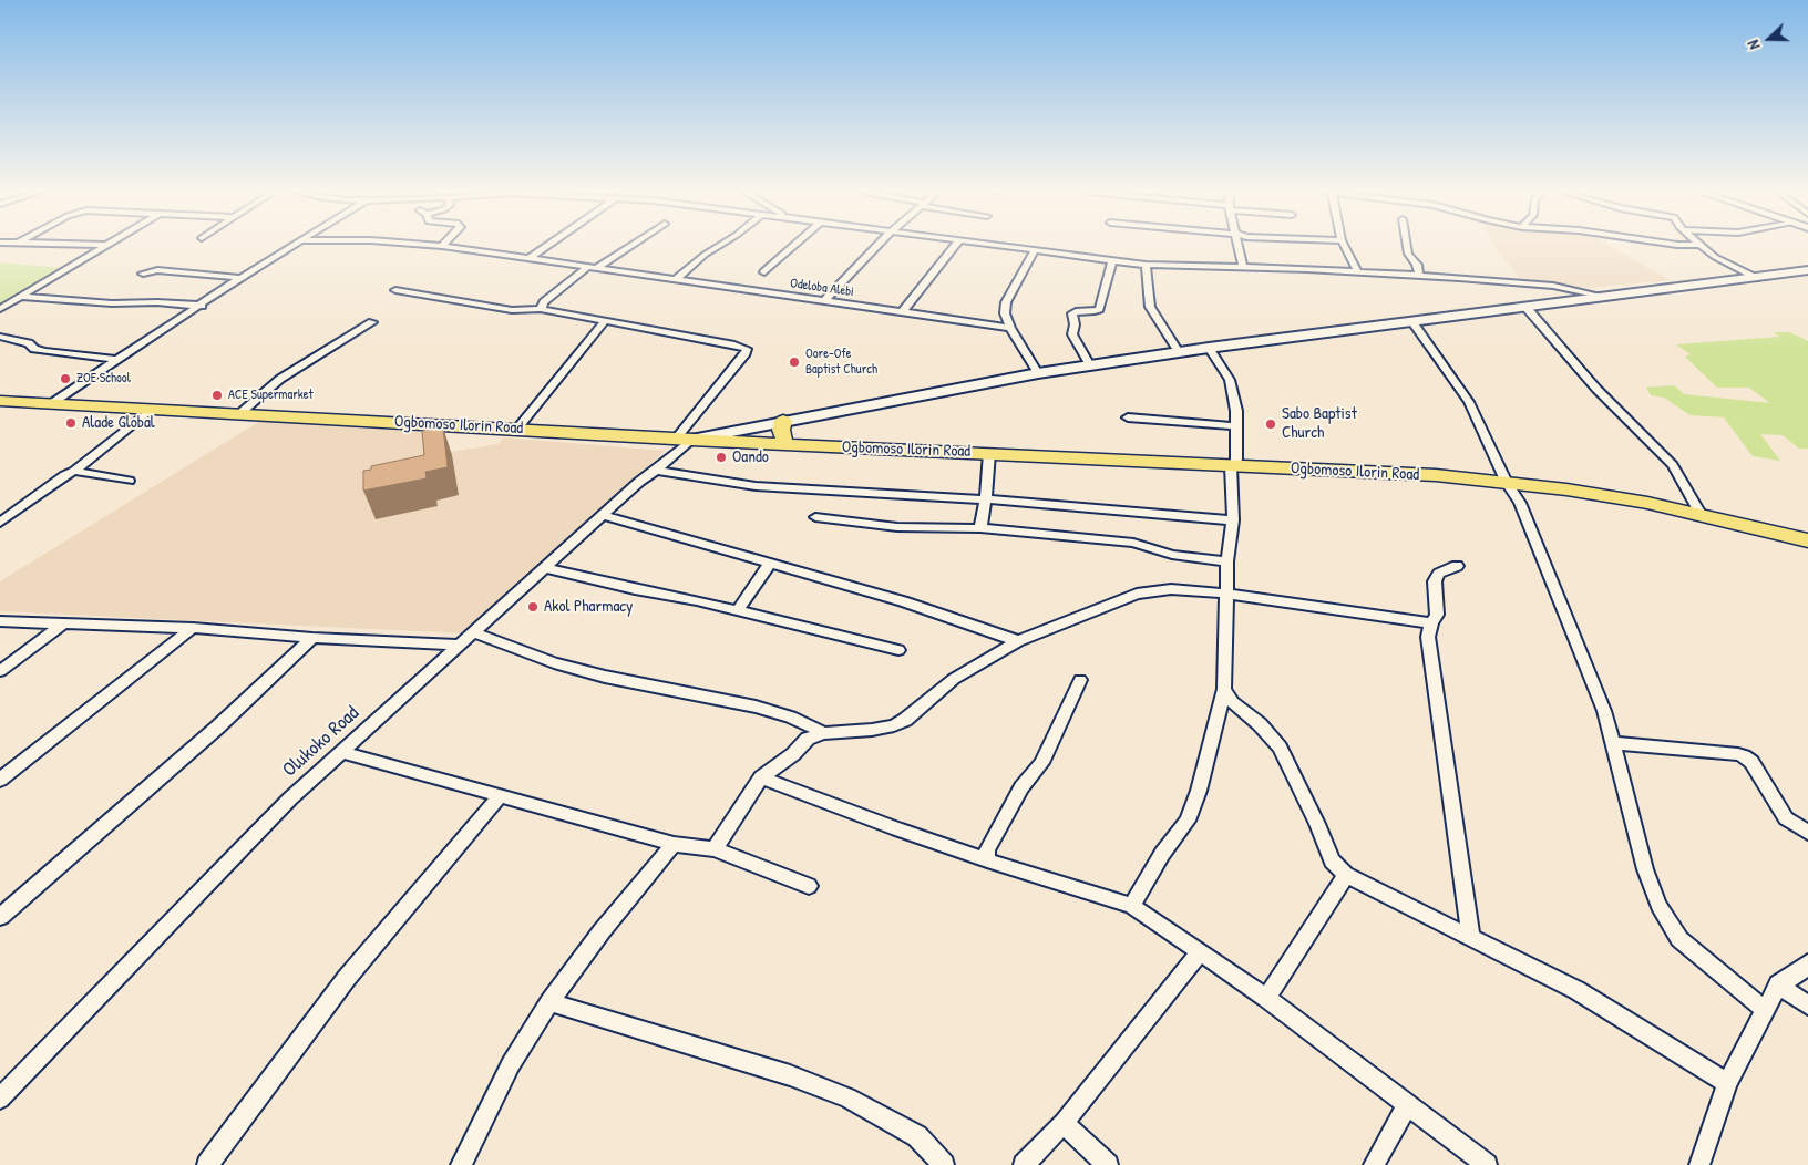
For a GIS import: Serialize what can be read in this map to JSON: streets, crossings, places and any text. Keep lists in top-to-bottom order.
{
  "streets": {
    "highway": ["Ogbomoso Ilorin Road"],
    "street": ["Odeloba Alebi", "Olukoko Road"]
  },
  "crossings": [
    ["Ogbomoso Ilorin Road", "Olukoko Road"]
  ],
  "places": [
    "Oore-Ofe Baptist Church",
    "ZOE School",
    "ACE Supermarket",
    "Alade Global",
    "Sabo Baptist Church",
    "Oando",
    "Akol Pharmacy"
  ],
  "north": "left"
}
